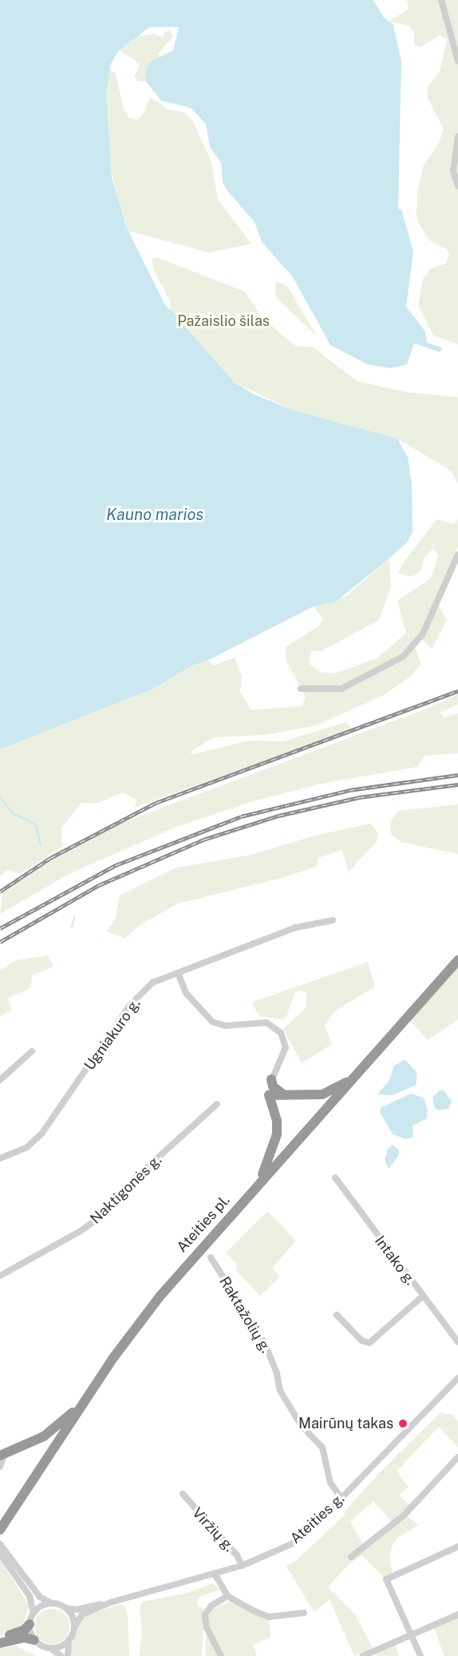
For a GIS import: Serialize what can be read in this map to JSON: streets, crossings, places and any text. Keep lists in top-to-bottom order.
{
  "streets": {
    "highway": ["Ateities pl."],
    "street": [
      "Ugniakuro g.",
      "Naktigonės g.",
      "Intako g.",
      "Raktažolių g.",
      "Ateities g.",
      "Viržių g."
    ]
  },
  "crossings": [
    ["Raktažolių g.", "Ateities g."],
    ["Ateities g.", "Viržių g."]
  ],
  "water": ["Kauno marios"],
  "parks": ["Pažaislio šilas"],
  "places": ["Mairūnų takas"]
}
